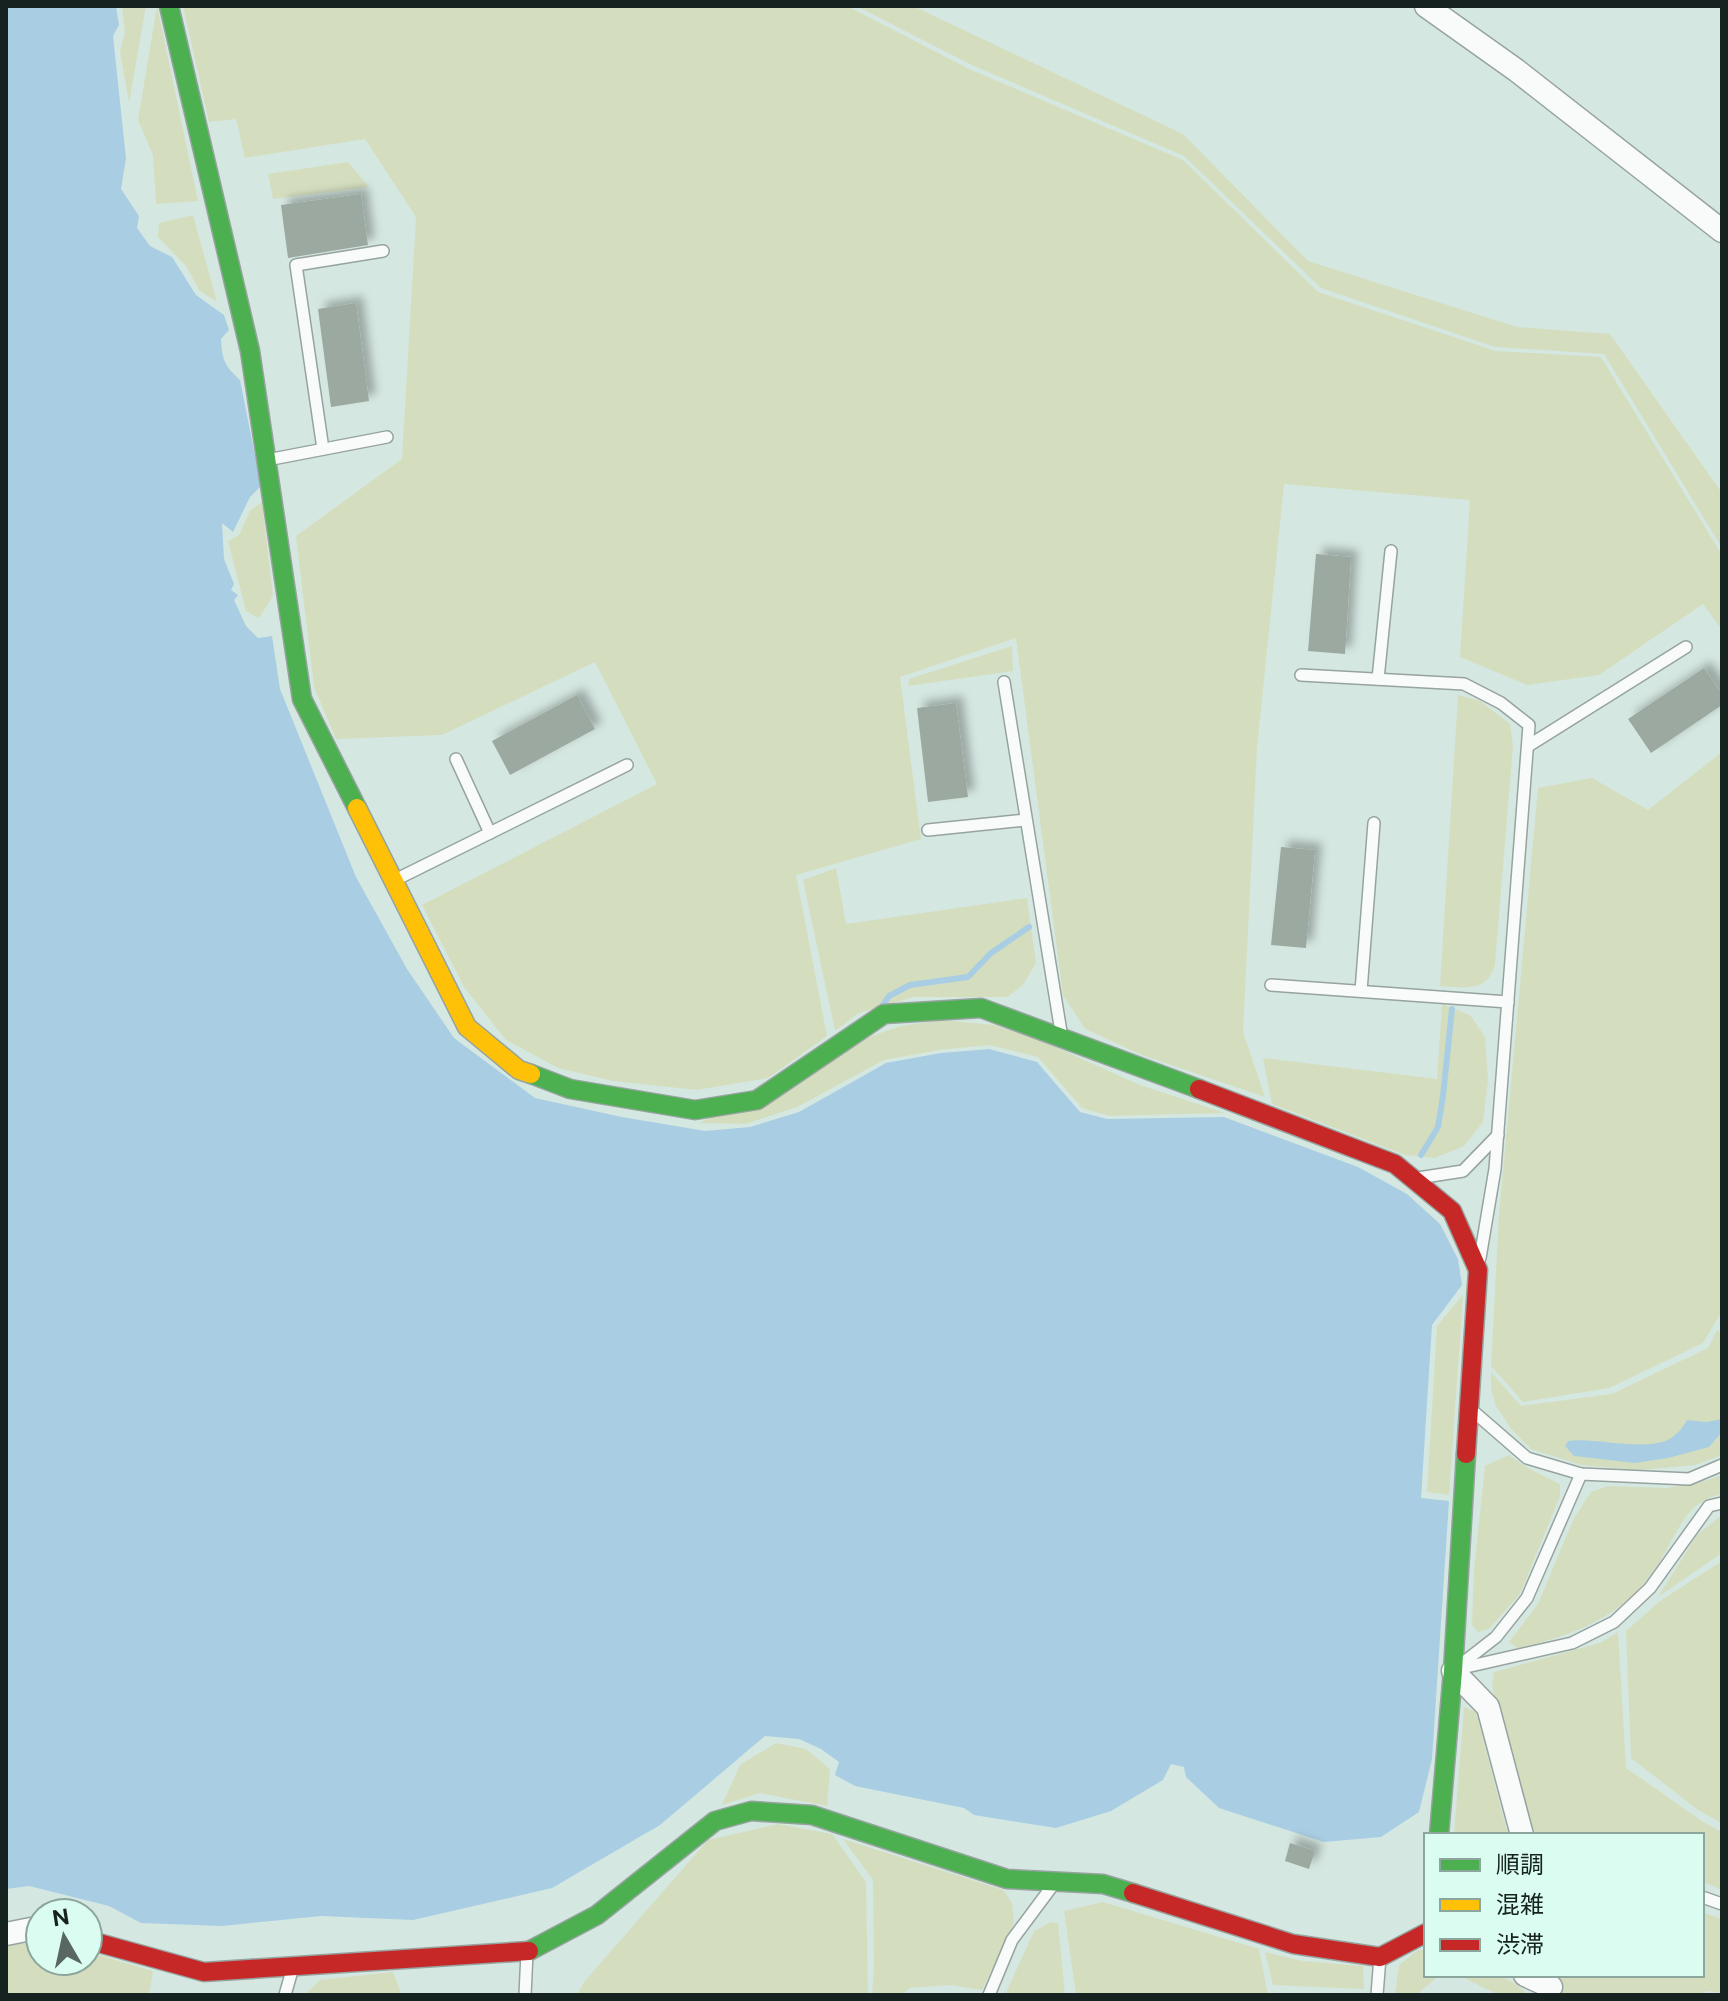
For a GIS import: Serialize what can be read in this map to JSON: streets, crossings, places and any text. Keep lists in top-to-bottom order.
{
  "legend": ["順調", "混雑", "渋滞"],
  "north": "top"
}
